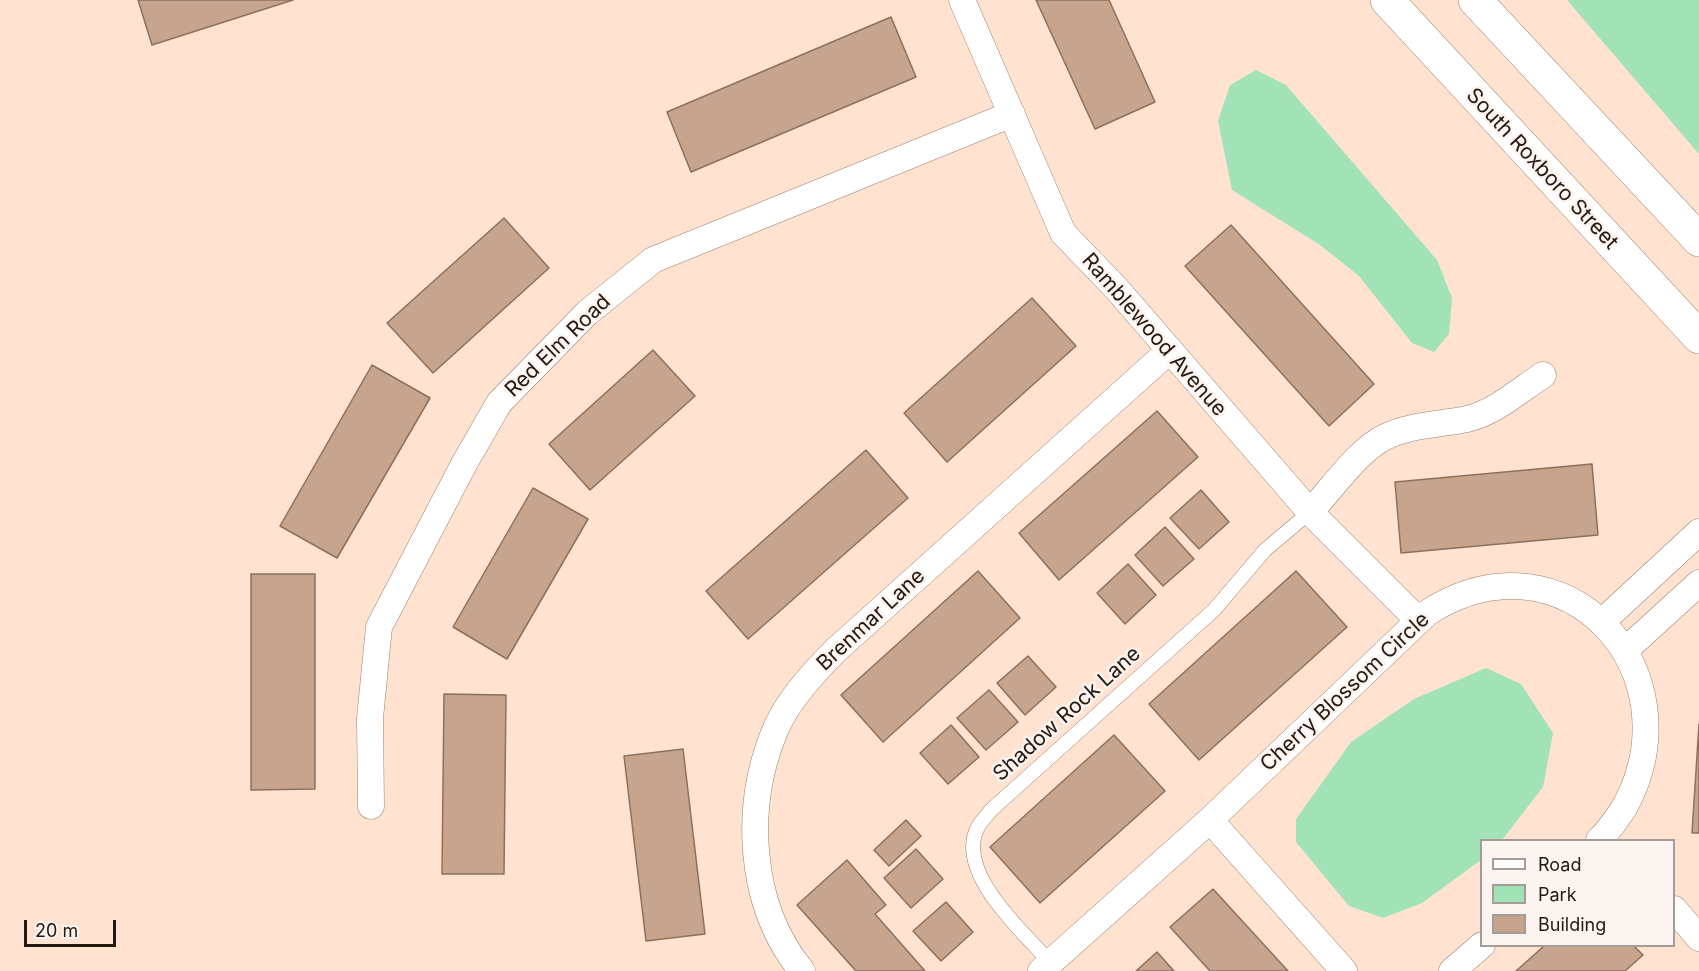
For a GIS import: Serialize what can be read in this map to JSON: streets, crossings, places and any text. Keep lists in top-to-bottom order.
{
  "streets": {
    "street": [
      "South Roxboro Street",
      "Ramblewood Avenue",
      "Red Elm Road",
      "Brenmar Lane",
      "Cherry Blossom Circle"
    ],
    "lane": ["Shadow Rock Lane"]
  },
  "crossings": [
    ["Ramblewood Avenue", "Red Elm Road"],
    ["Ramblewood Avenue", "Brenmar Lane"],
    ["Ramblewood Avenue", "Cherry Blossom Circle"],
    ["Ramblewood Avenue", "Shadow Rock Lane"],
    ["Cherry Blossom Circle", "Shadow Rock Lane"]
  ],
  "legend": ["Road", "Park", "Building"],
  "scale_bar": "20 m"
}
